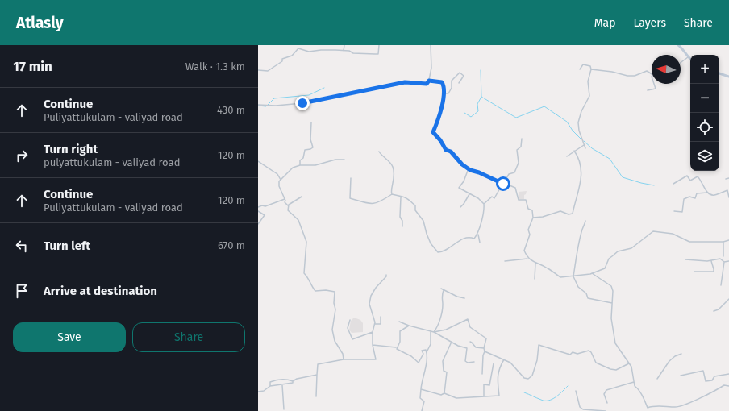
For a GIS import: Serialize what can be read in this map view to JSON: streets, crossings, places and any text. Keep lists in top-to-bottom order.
{
  "north": "left",
  "page": {
    "header": "Atlasly",
    "nav": ["Map", "Layers", "Share"],
    "heading": ["17 min", "Walk · 1.3 km"],
    "map_buttons": ["+", "−"],
    "list": [
      ["Continue", "Puliyattukulam - valiyad road", "430 m"],
      ["Turn right", "pulyattukulam - valiyad road", "120 m"],
      ["Continue", "Puliyattukulam - valiyad road", "120 m"],
      ["Turn left", "670 m"],
      "Arrive at destination"
    ],
    "buttons": ["Save", "Share"]
  }
}
